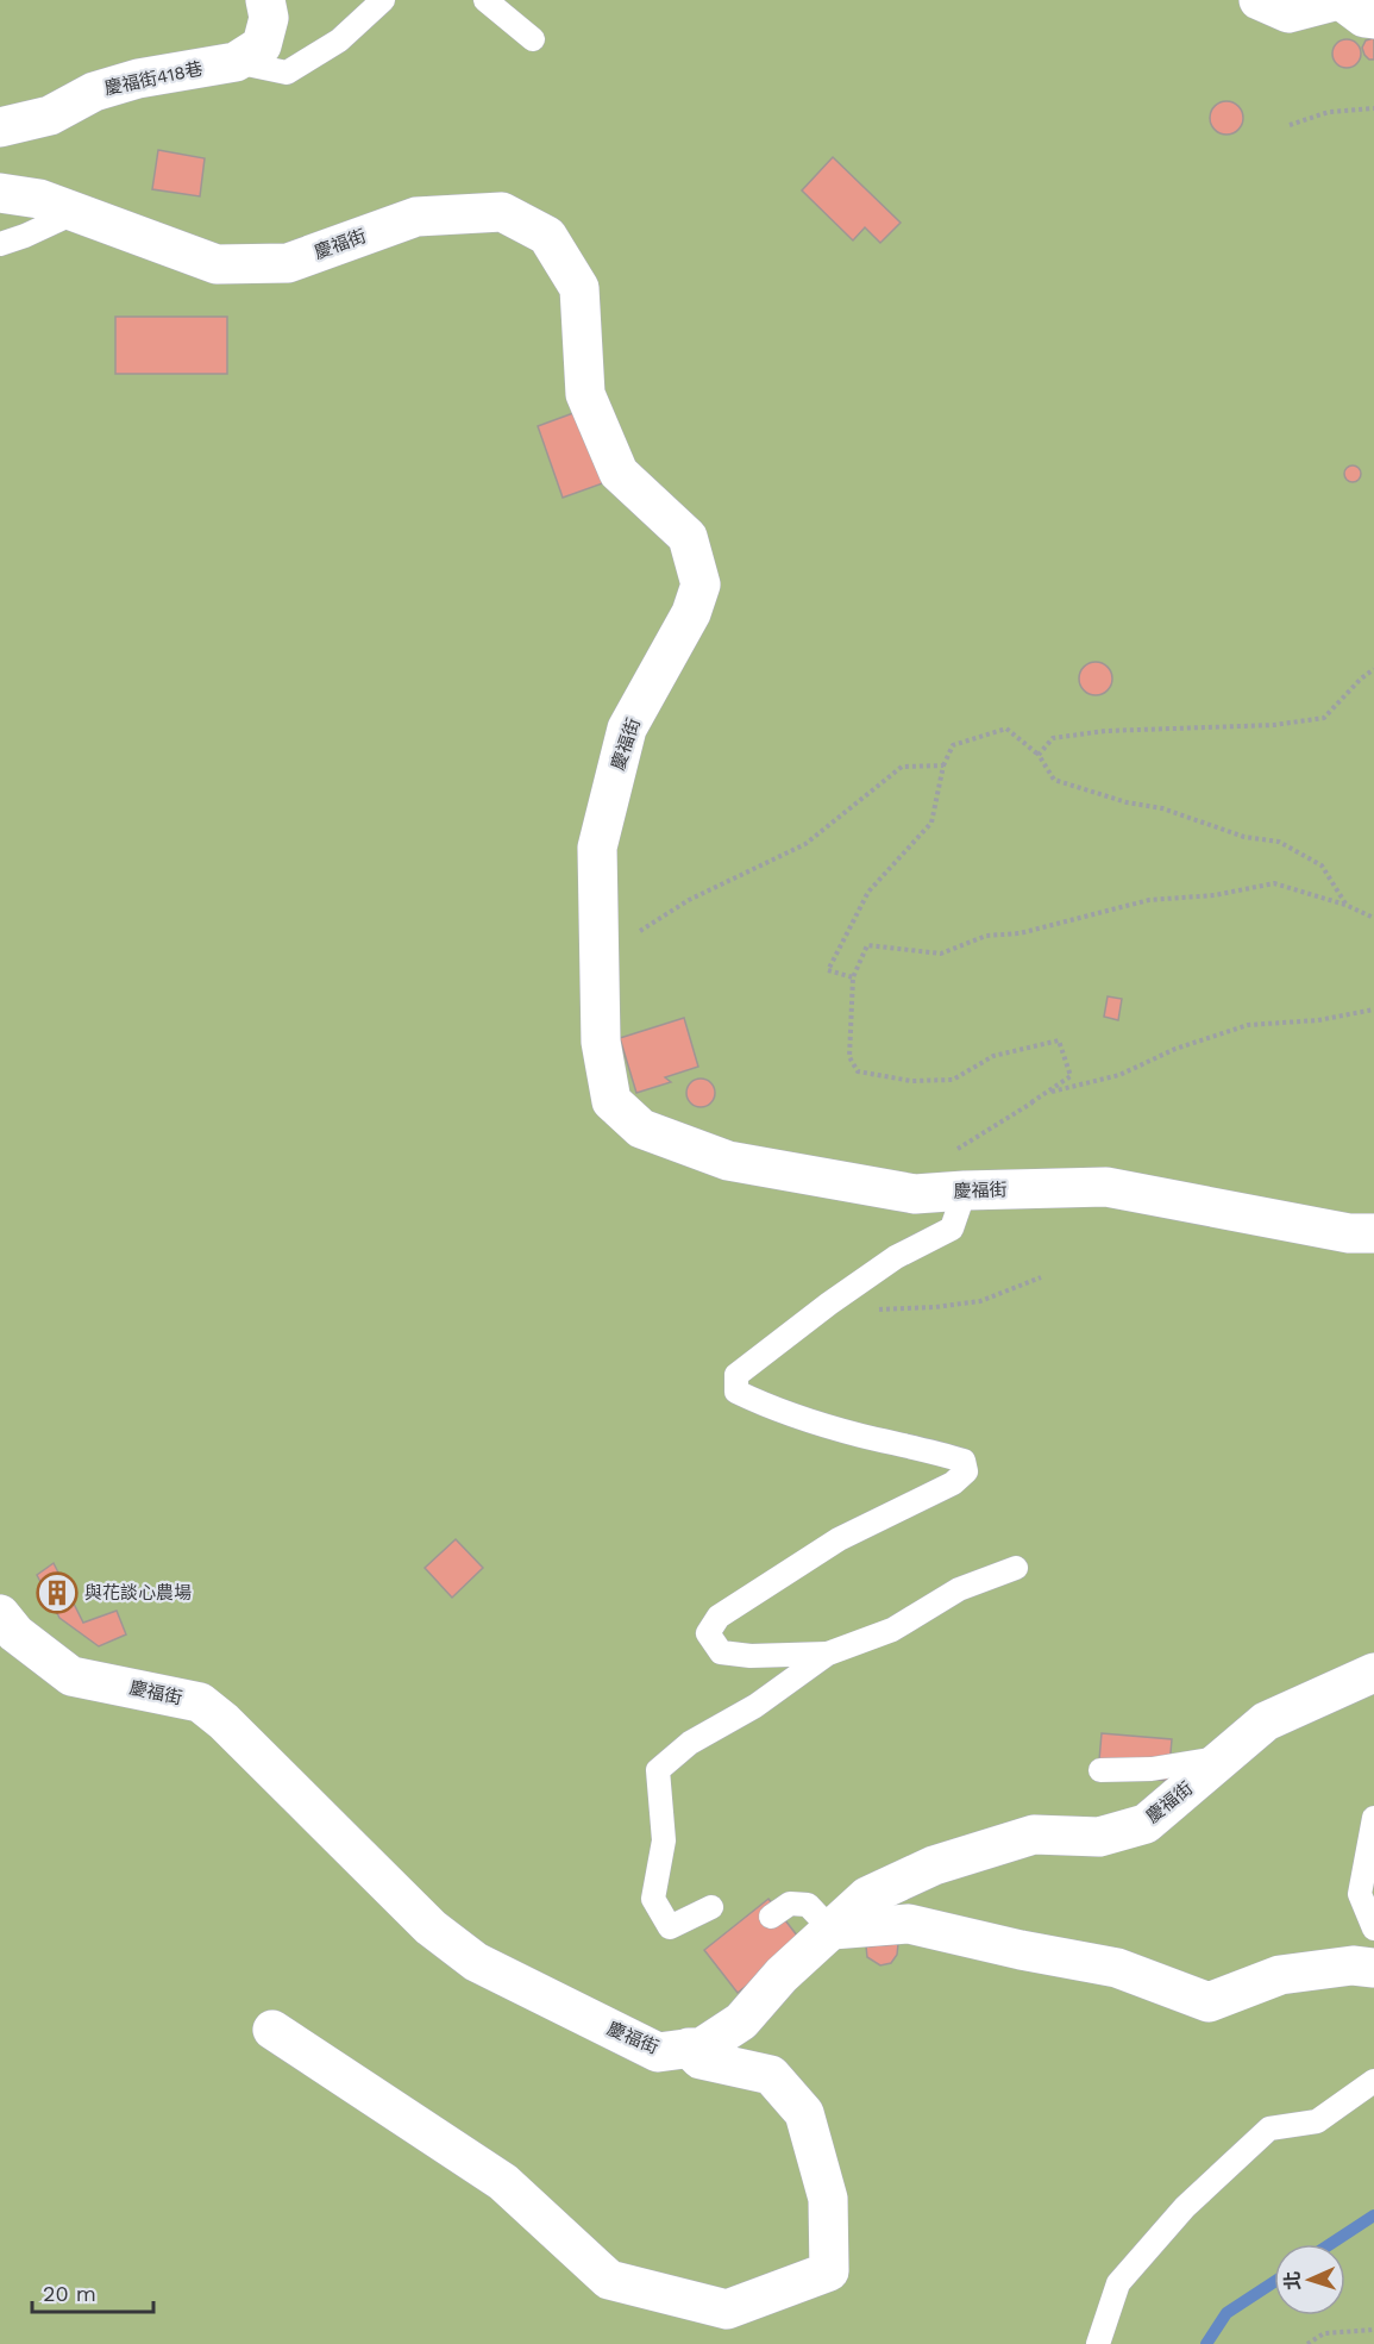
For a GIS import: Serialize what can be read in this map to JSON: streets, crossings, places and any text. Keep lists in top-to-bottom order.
{
  "streets": {
    "street": ["慶福街418巷", "慶福街"]
  },
  "places": {
    "building": ["與花談心農場"]
  },
  "scale_bar": "20 m",
  "north": "left"
}
